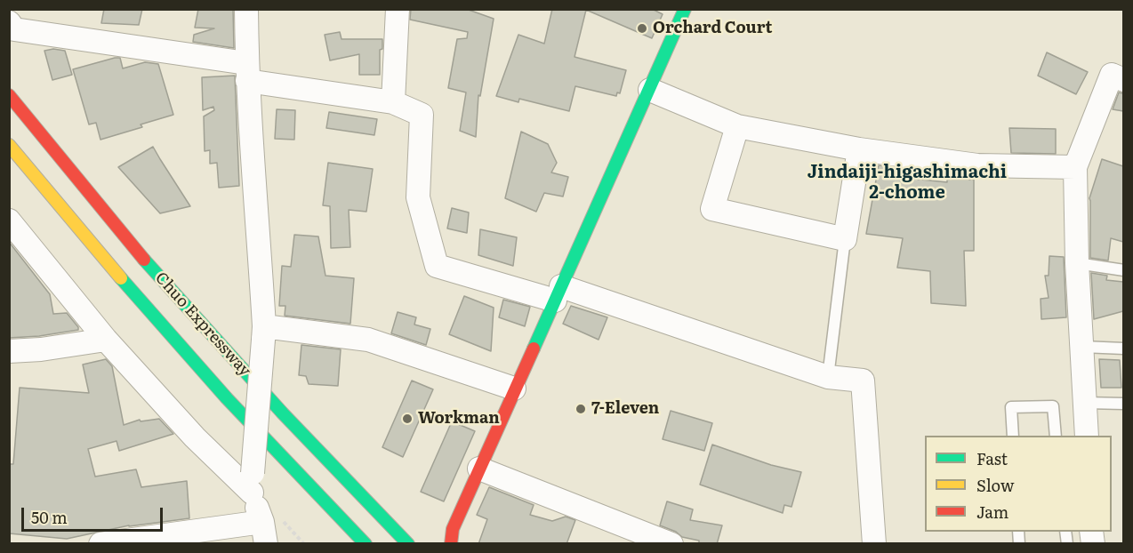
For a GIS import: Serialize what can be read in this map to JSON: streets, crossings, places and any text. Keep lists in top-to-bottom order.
{
  "streets": {
    "main road": ["Chuo Expressway"]
  },
  "districts": ["Jindaiji-higashimachi 2-chome"],
  "places": ["Orchard Court", "7-Eleven", "Workman"],
  "legend": ["Fast", "Slow", "Jam"],
  "scale_bar": "50 m"
}
